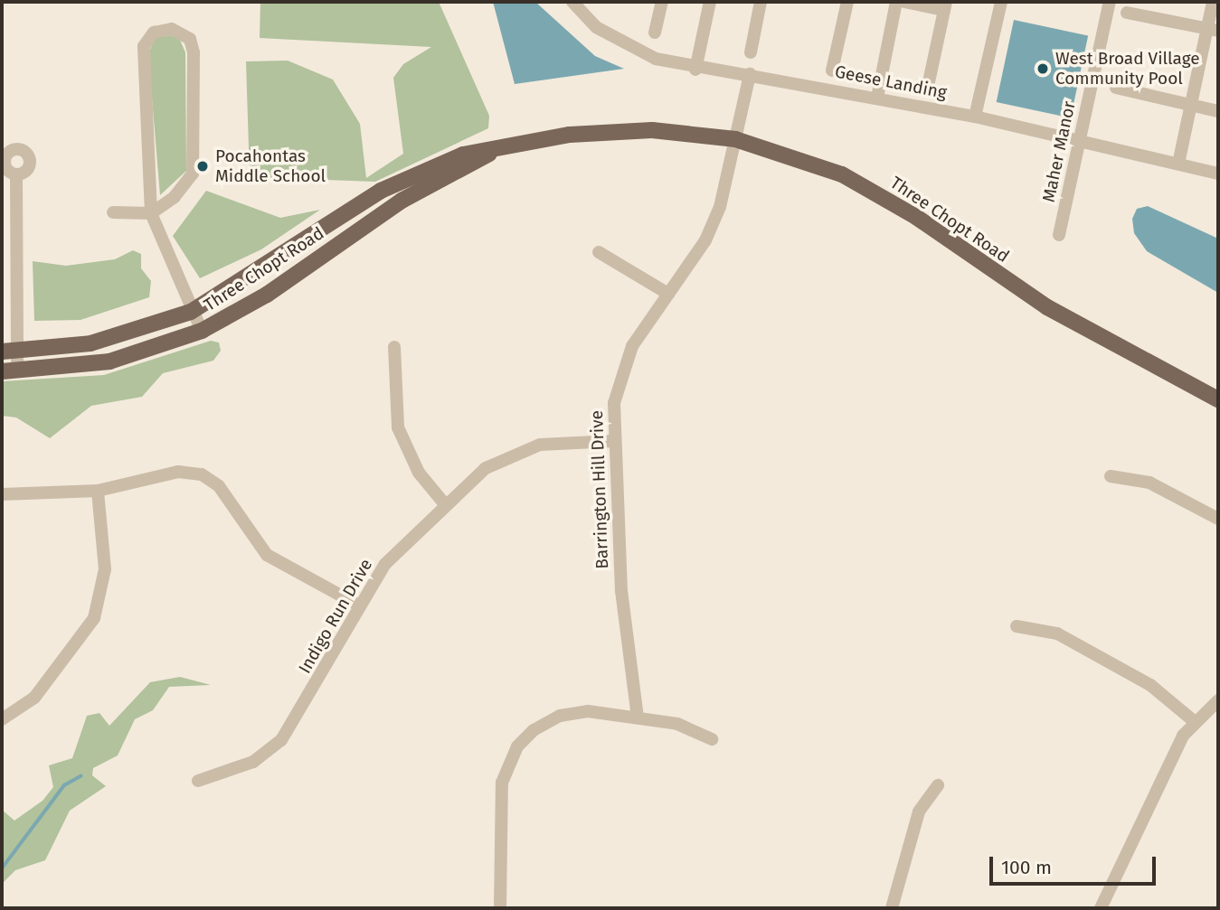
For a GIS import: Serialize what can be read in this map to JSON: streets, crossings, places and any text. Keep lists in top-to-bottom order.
{
  "streets": {
    "main road": ["Three Chopt Road"],
    "street": [
      "Geese Landing",
      "Maher Manor",
      "Barrington Hill Drive",
      "Indigo Run Drive"
    ]
  },
  "crossings": [
    ["Geese Landing", "Maher Manor"],
    ["Geese Landing", "Barrington Hill Drive"],
    ["Three Chopt Road", "Barrington Hill Drive"],
    ["Barrington Hill Drive", "Indigo Run Drive"]
  ],
  "places": ["West Broad Village Community Pool", "Pocahontas Middle School"],
  "scale_bar": "100 m"
}
